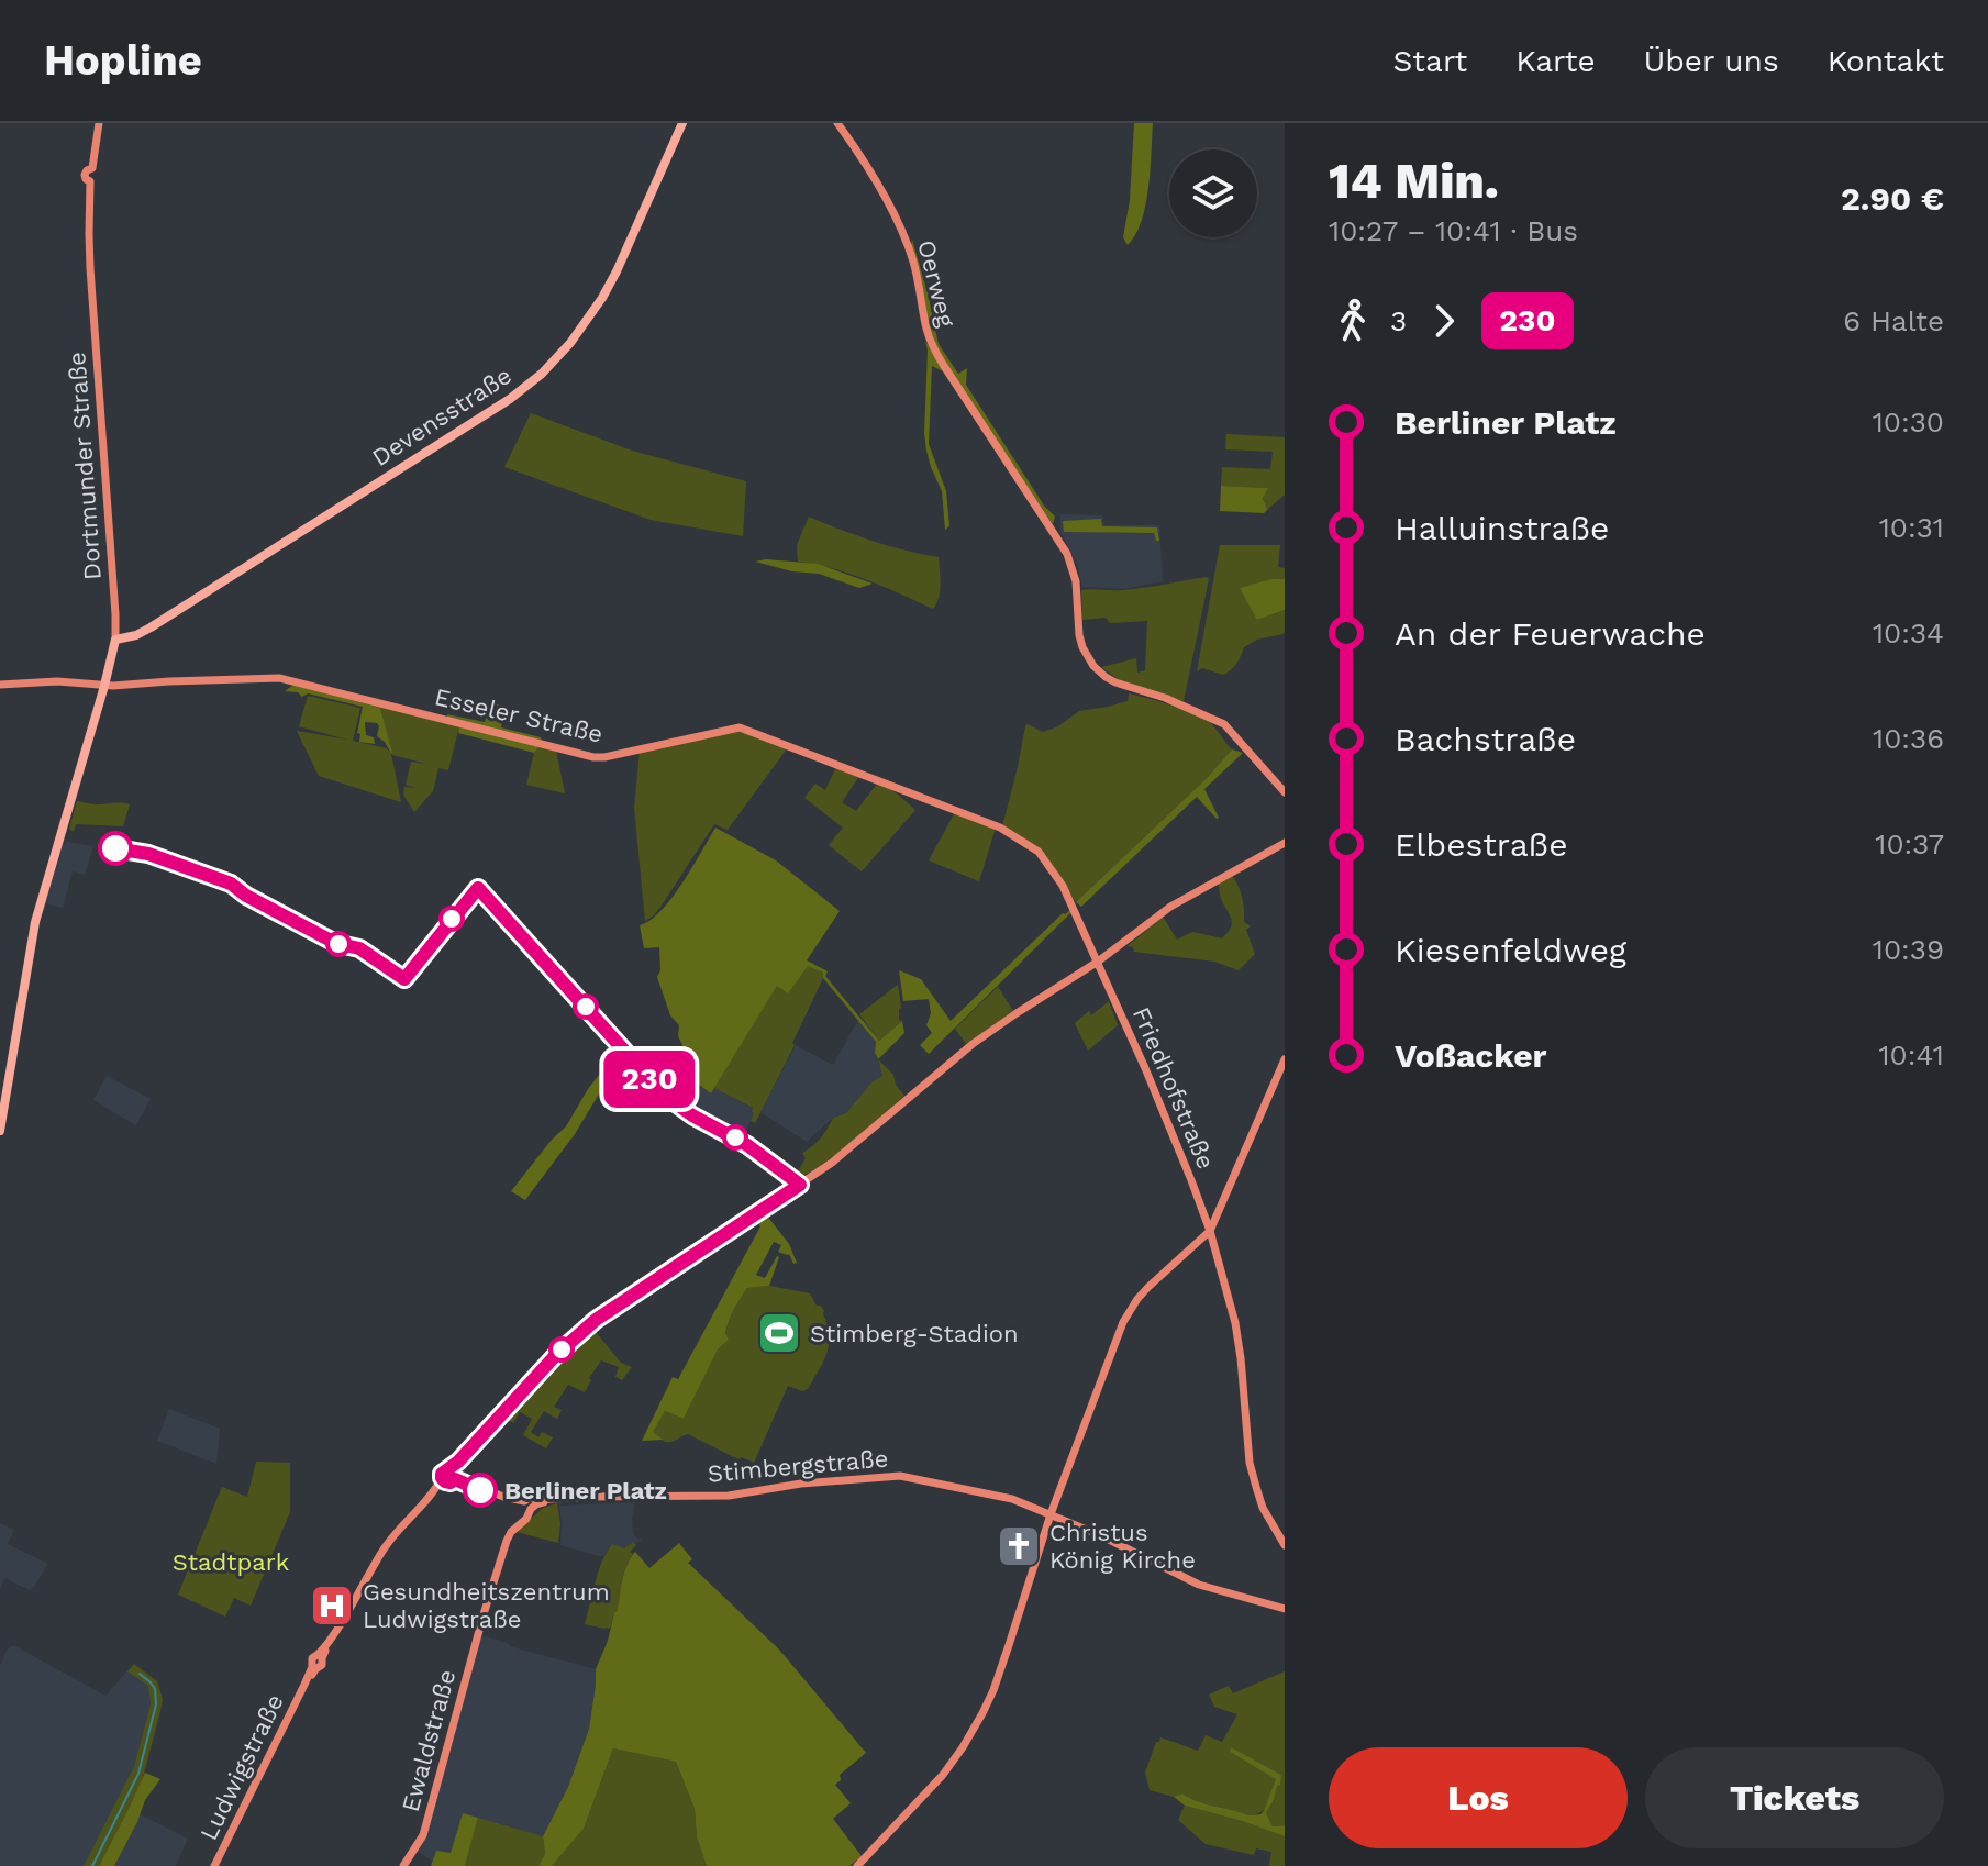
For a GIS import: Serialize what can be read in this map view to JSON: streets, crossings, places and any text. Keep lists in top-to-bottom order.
{
  "streets": {
    "main road": [
      "Oerweg",
      "Devensstraße",
      "Dortmunder Straße",
      "Esseler Straße",
      "Friedhofstraße",
      "Stimbergstraße",
      "Ewaldstraße",
      "Ludwigstraße"
    ]
  },
  "crossings": [
    ["Devensstraße", "Dortmunder Straße"],
    ["Dortmunder Straße", "Esseler Straße"],
    ["Esseler Straße", "Friedhofstraße"],
    ["Esseler Straße", "Ludwigstraße"],
    ["Friedhofstraße", "Ludwigstraße"],
    ["Stimbergstraße", "Ewaldstraße"]
  ],
  "parks": ["Stadtpark"],
  "places": {
    "sports": ["Stimberg-Stadion"],
    "other": ["Berliner Platz"],
    "church": ["Christus König Kirche"],
    "hospital": ["Gesundheitszentrum Ludwigstraße"]
  },
  "lines": ["bus line 230"],
  "page": {
    "header": "Hopline",
    "nav": [
      "Start",
      "Karte",
      "Über uns",
      "Kontakt"
    ],
    "on_map": "230",
    "heading": ["14 Min.", "10:27 – 10:41 · Bus", "2.90 €"],
    "legs": ["3", "230", "6 Halte"],
    "list": [
      {
        "name": "Berliner Platz",
        "value": "10:30"
      },
      {
        "name": "Halluinstraße",
        "value": "10:31"
      },
      {
        "name": "An der Feuerwache",
        "value": "10:34"
      },
      {
        "name": "Bachstraße",
        "value": "10:36"
      },
      {
        "name": "Elbestraße",
        "value": "10:37"
      },
      {
        "name": "Kiesenfeldweg",
        "value": "10:39"
      },
      {
        "name": "Voßacker",
        "value": "10:41"
      }
    ],
    "buttons": ["Los", "Tickets"]
  }
}
